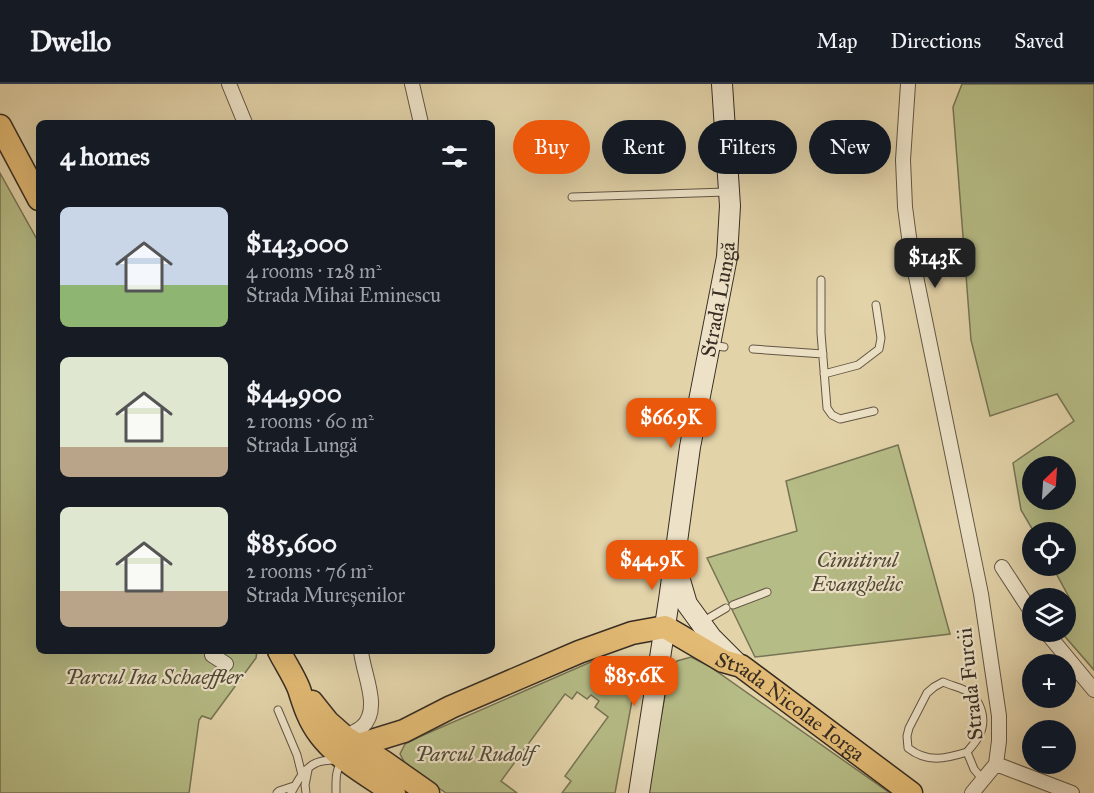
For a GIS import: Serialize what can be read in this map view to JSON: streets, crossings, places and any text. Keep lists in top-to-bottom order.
{
  "streets": {
    "main road": ["Strada Lungă", "Strada Nicolae Iorga"],
    "street": ["Strada Furcii"]
  },
  "crossings": [
    ["Strada Lungă", "Strada Nicolae Iorga"]
  ],
  "parks": ["Cimitirul Evanghelic", "Parcul Ina Schaeffler", "Parcul Rudolf"],
  "north": "top right",
  "page": {
    "header": "Dwello",
    "nav": ["Map", "Directions", "Saved"],
    "chip": [
      "Buy",
      "Rent",
      "Filters",
      "New"
    ],
    "heading": "4 homes",
    "list": [
      {
        "name": "$143,000",
        "note": "4 rooms · 128 m² · Strada Mihai Eminescu"
      },
      {
        "name": "$44,900",
        "note": "2 rooms · 60 m² · Strada Lungă"
      },
      {
        "name": "$85,600",
        "note": "2 rooms · 76 m² · Strada Mureșenilor"
      }
    ],
    "price": [
      "$143K",
      "$66.9K",
      "$44.9K",
      "$85.6K"
    ],
    "map_buttons": ["+", "−"]
  }
}
